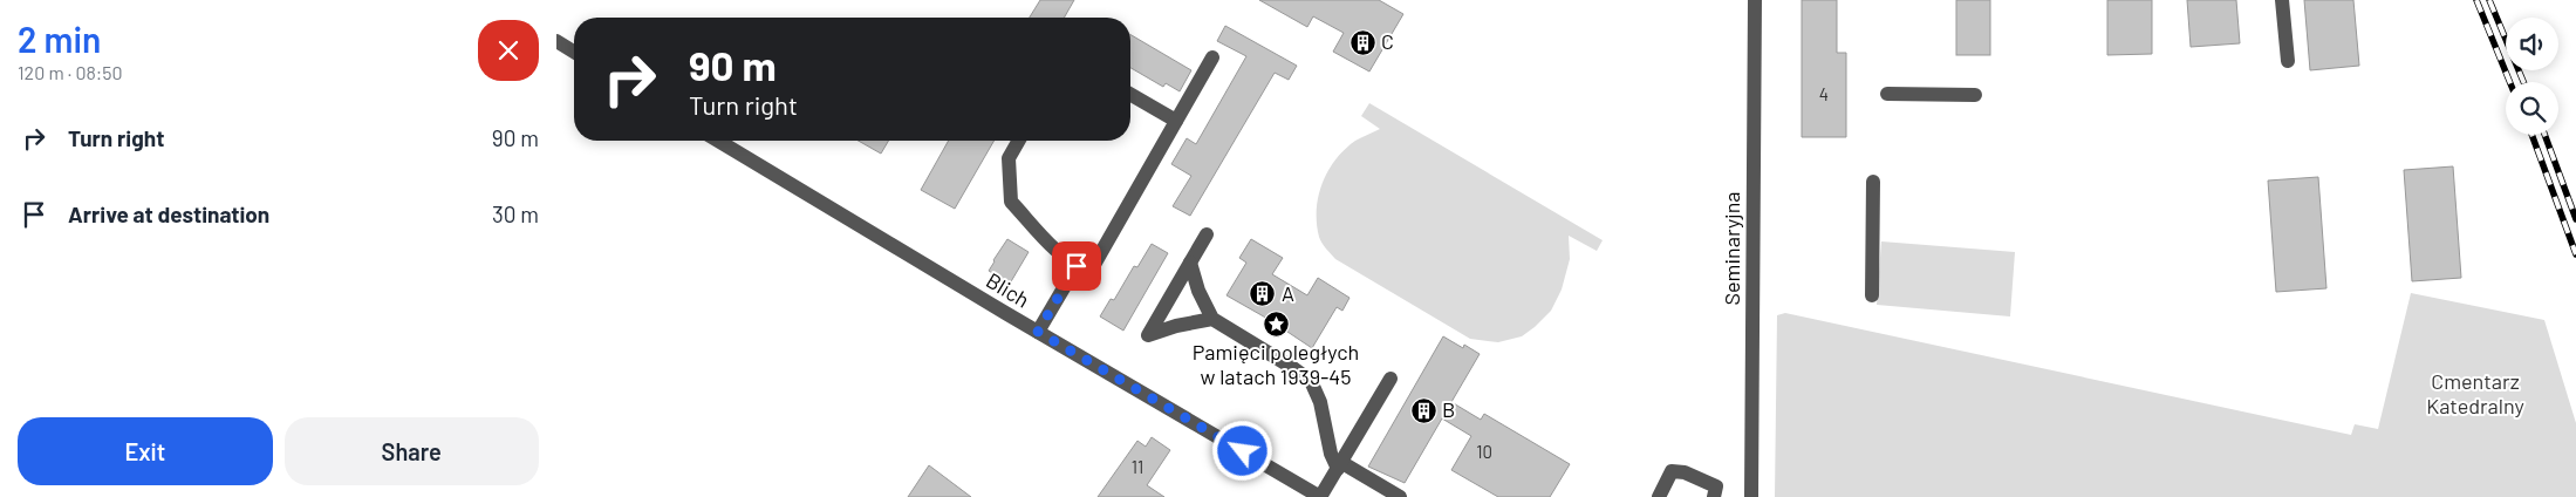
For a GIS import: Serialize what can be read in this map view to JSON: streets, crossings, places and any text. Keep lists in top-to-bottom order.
{
  "streets": {
    "street": ["Seminaryjna", "Blich"]
  },
  "parks": ["Cmentarz Katedralny"],
  "places": {
    "building": ["C", "A", "B"],
    "place": ["Pamięci poległych w latach 1939-45"]
  },
  "house_numbers": ["4", "10", "11"],
  "page": {
    "heading": ["2 min", "120 m · 08:50"],
    "turn": ["90 m", "Turn right"],
    "list": [
      {
        "name": "Turn right",
        "value": "90 m"
      },
      {
        "name": "Arrive at destination",
        "value": "30 m"
      }
    ],
    "buttons": ["Exit", "Share"]
  }
}
